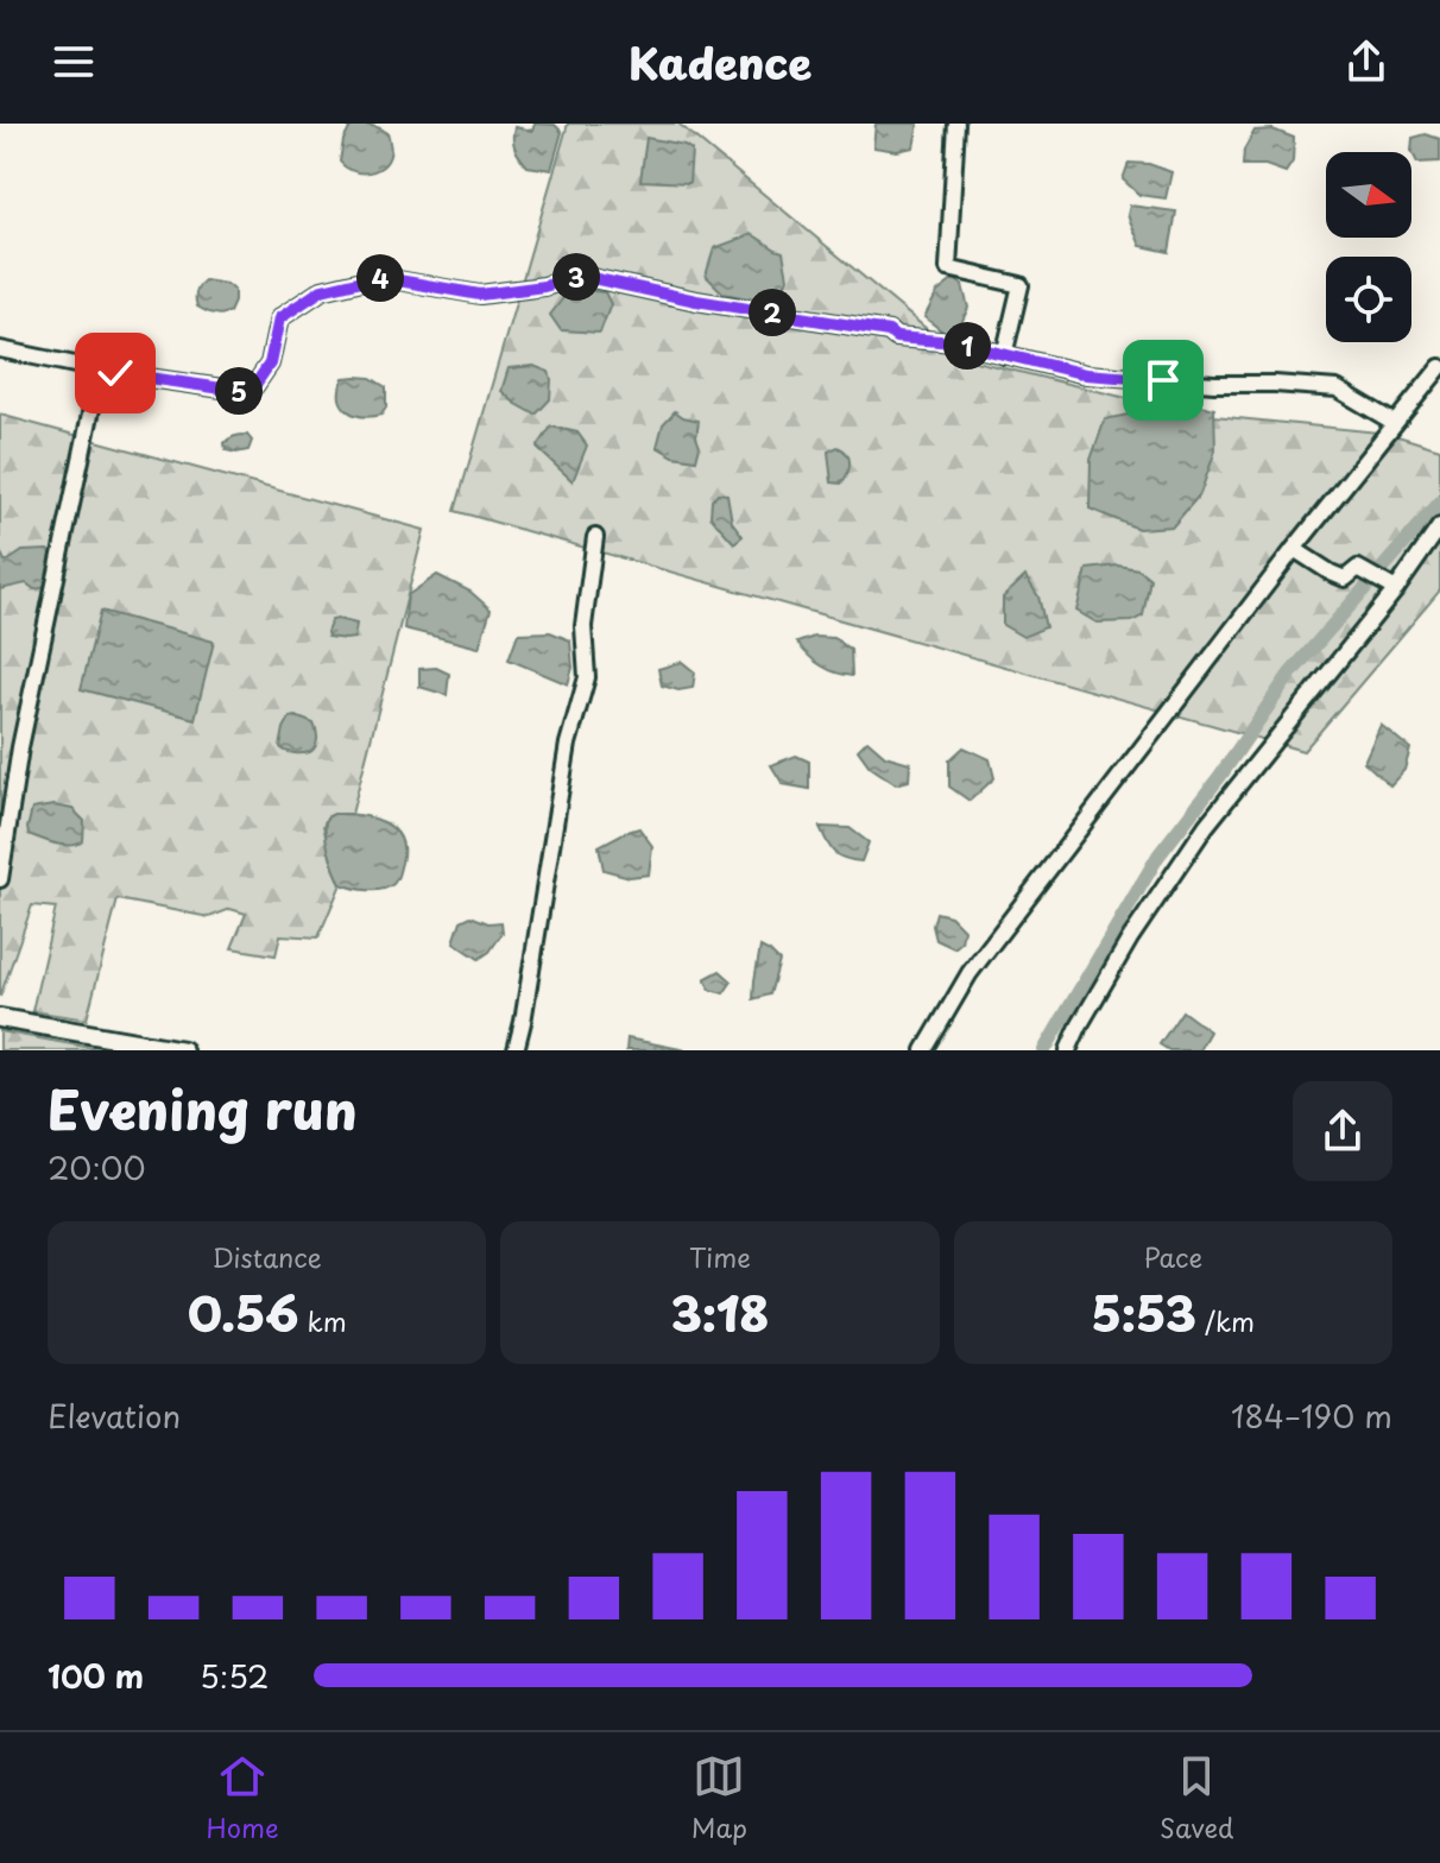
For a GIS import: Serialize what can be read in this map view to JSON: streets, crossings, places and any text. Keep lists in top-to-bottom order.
{
  "north": "right",
  "page": {
    "header": "Kadence",
    "pins": [
      "3",
      "4",
      "2",
      "1",
      "5"
    ],
    "heading": ["Evening run", "20:00"],
    "stats": [
      ["Distance", "0.56 km"],
      ["Time", "3:18"],
      ["Pace", "5:53 /km"]
    ],
    "chart": ["Elevation", "184–190 m"],
    "list": [
      {
        "name": "100 m",
        "note": "5:52"
      }
    ],
    "tabs": ["Home", "Map", "Saved"]
  }
}
